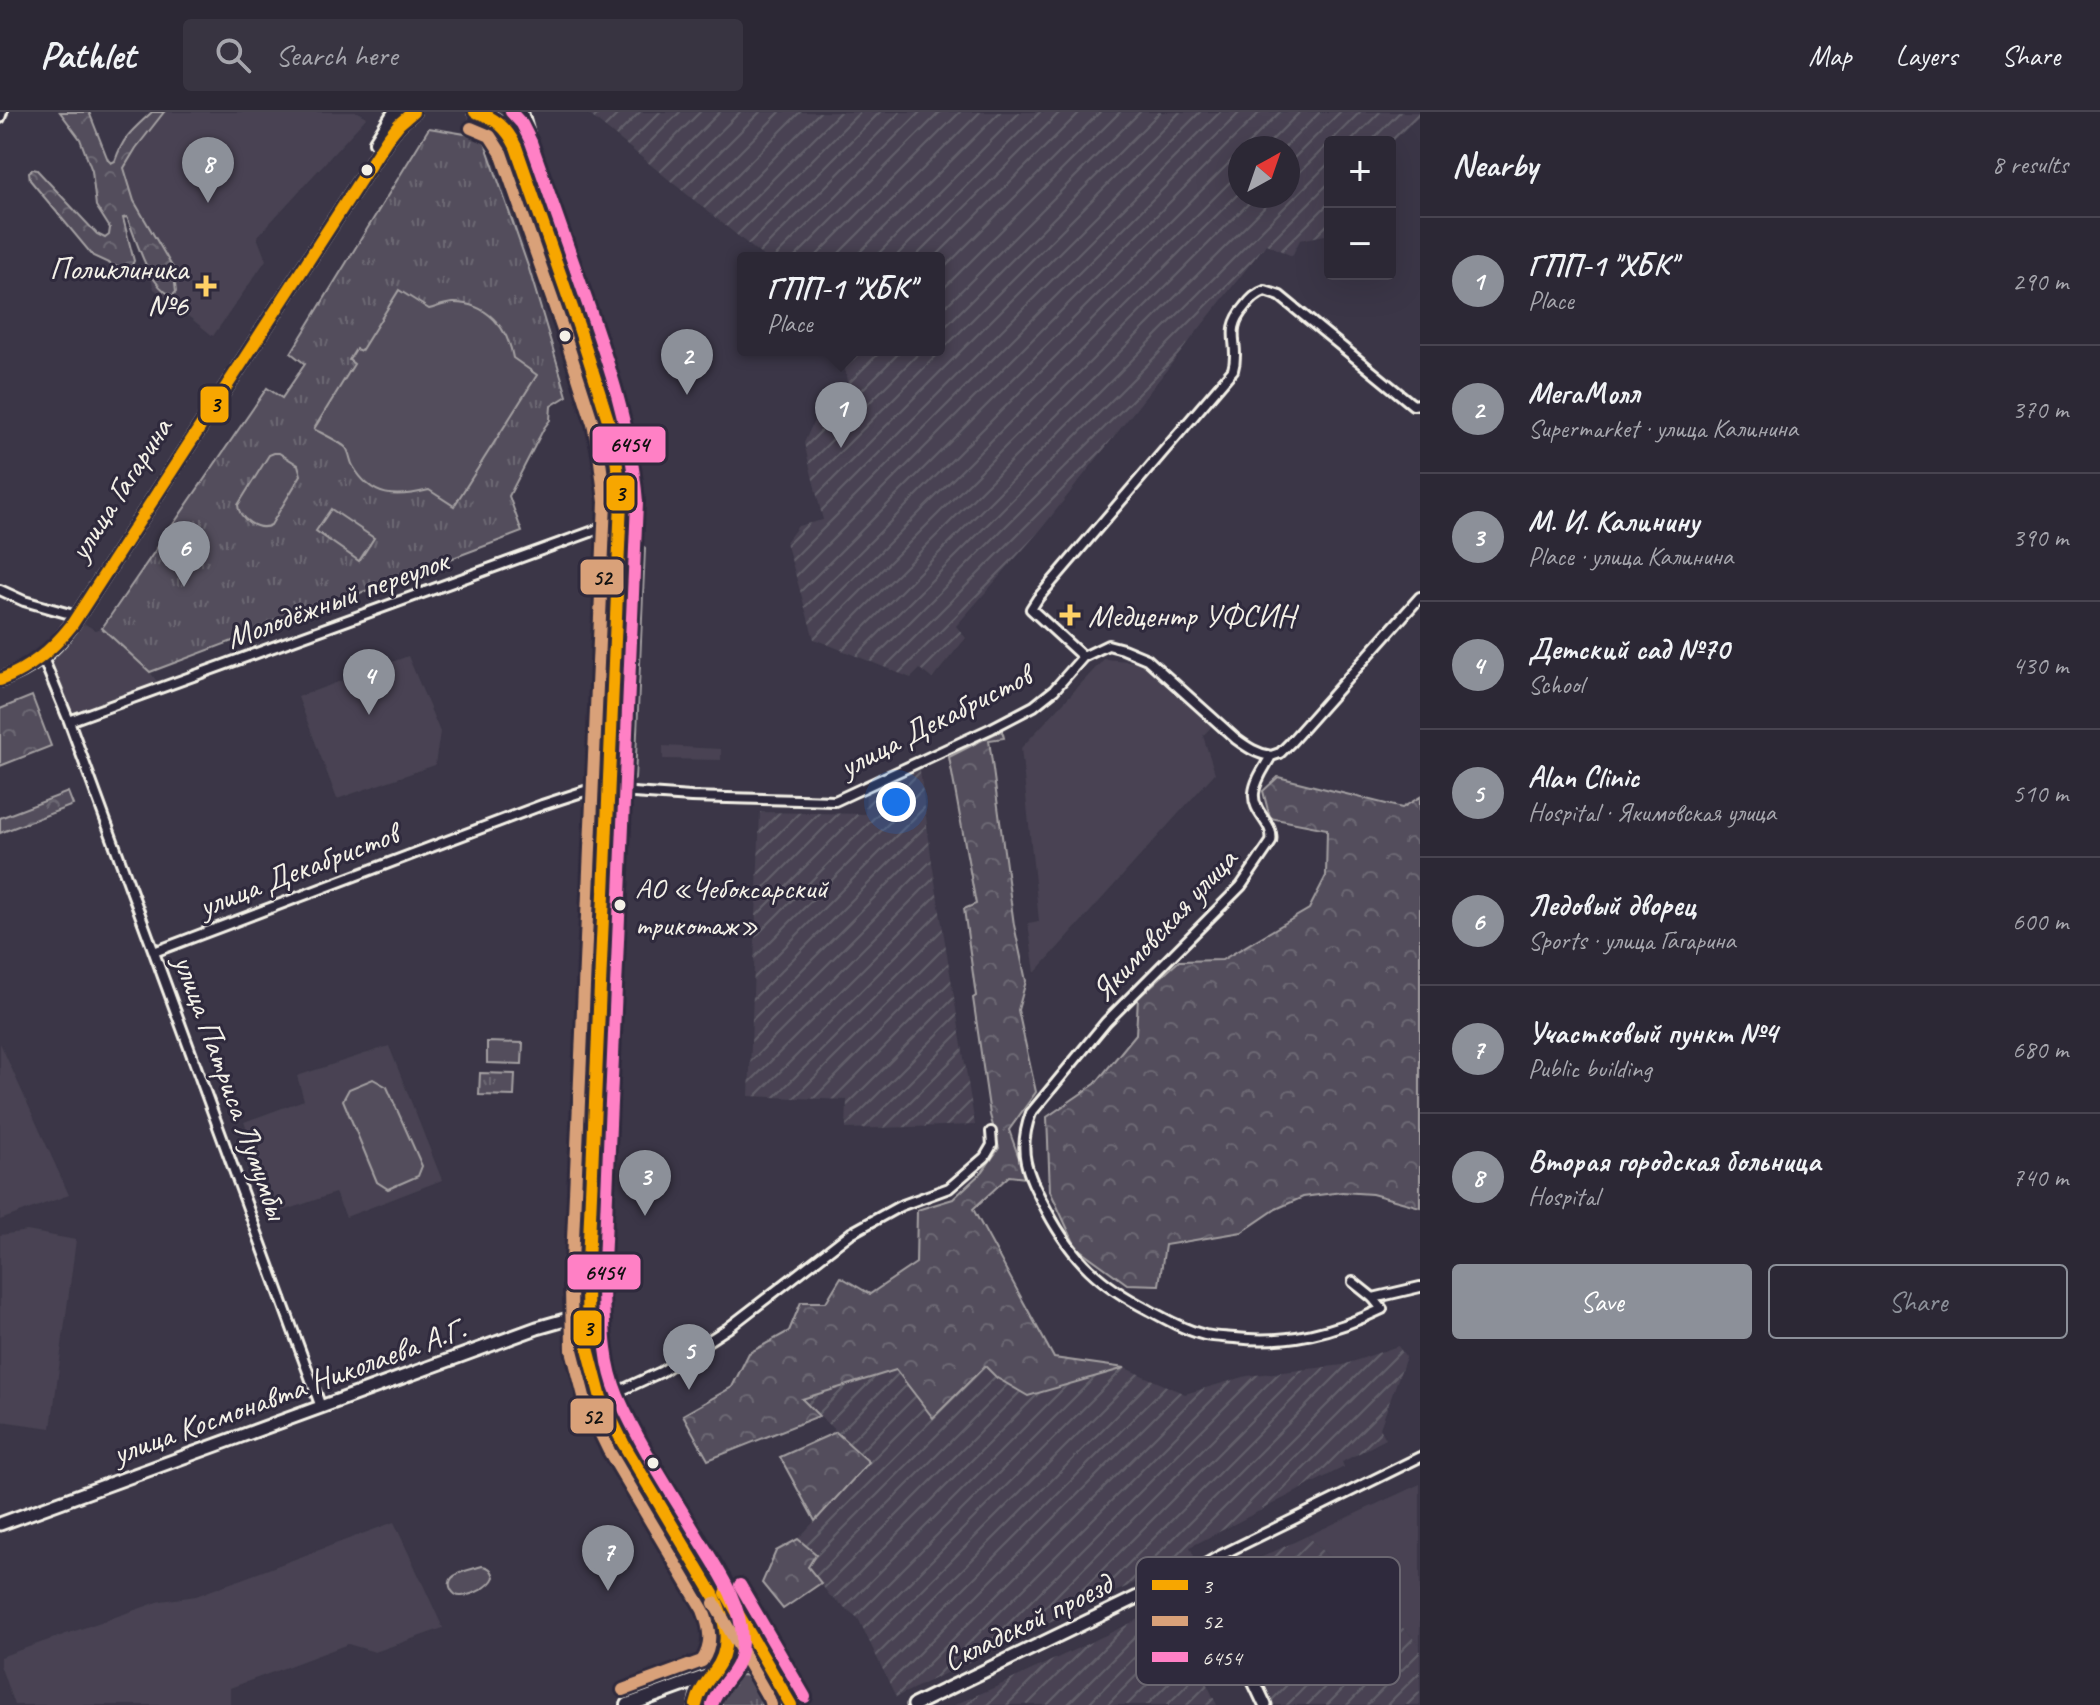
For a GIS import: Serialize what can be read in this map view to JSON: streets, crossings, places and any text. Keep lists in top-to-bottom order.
{
  "streets": {
    "main road": ["улица Гагарина"],
    "street": [
      "Молодёжный переулок",
      "улица Декабристов",
      "Якимовская улица",
      "улица Патриса Лумумбы",
      "улица Космонавта Николаева А.Г.",
      "Складской проезд"
    ]
  },
  "crossings": [
    ["улица Гагарина", "улица Патриса Лумумбы"],
    ["Молодёжный переулок", "улица Патриса Лумумбы"],
    ["улица Декабристов", "улица Патриса Лумумбы"],
    ["улица Патриса Лумумбы", "улица Космонавта Николаева А.Г."]
  ],
  "places": {
    "health": ["Поликлиника №6", "Медцентр УФСИН"],
    "other": ["АО «Чебоксарский трикотаж»"]
  },
  "lines": ["transit line 3", "transit line 6454", "transit line 52"],
  "legend": ["3", "52", "6454"],
  "north": "top right",
  "page": {
    "header": "Pathlet",
    "search": "Search here",
    "nav": ["Map", "Layers", "Share"],
    "heading": ["Nearby", "8 results"],
    "map_buttons": ["+", "−"],
    "pins": [
      "8",
      "2",
      "1",
      "6",
      "4",
      "3",
      "5",
      "7"
    ],
    "list": [
      {
        "mark": "1",
        "name": "ГПП-1 \"ХБК\"",
        "note": "Place",
        "value": "290 m"
      },
      {
        "mark": "2",
        "name": "МегаМолл",
        "note": "Supermarket · улица Калинина",
        "value": "370 m"
      },
      {
        "mark": "3",
        "name": "М. И. Калинину",
        "note": "Place · улица Калинина",
        "value": "390 m"
      },
      {
        "mark": "4",
        "name": "Детский сад №70",
        "note": "School",
        "value": "430 m"
      },
      {
        "mark": "5",
        "name": "Alan Clinic",
        "note": "Hospital · Якимовская улица",
        "value": "510 m"
      },
      {
        "mark": "6",
        "name": "Ледовый дворец",
        "note": "Sports · улица Гагарина",
        "value": "600 m"
      },
      {
        "mark": "7",
        "name": "Участковый пункт №4",
        "note": "Public building",
        "value": "680 m"
      },
      {
        "mark": "8",
        "name": "Вторая городская больница",
        "note": "Hospital",
        "value": "740 m"
      }
    ],
    "popup": ["ГПП-1 \"ХБК\"", "Place"],
    "buttons": ["Save", "Share"]
  }
}
